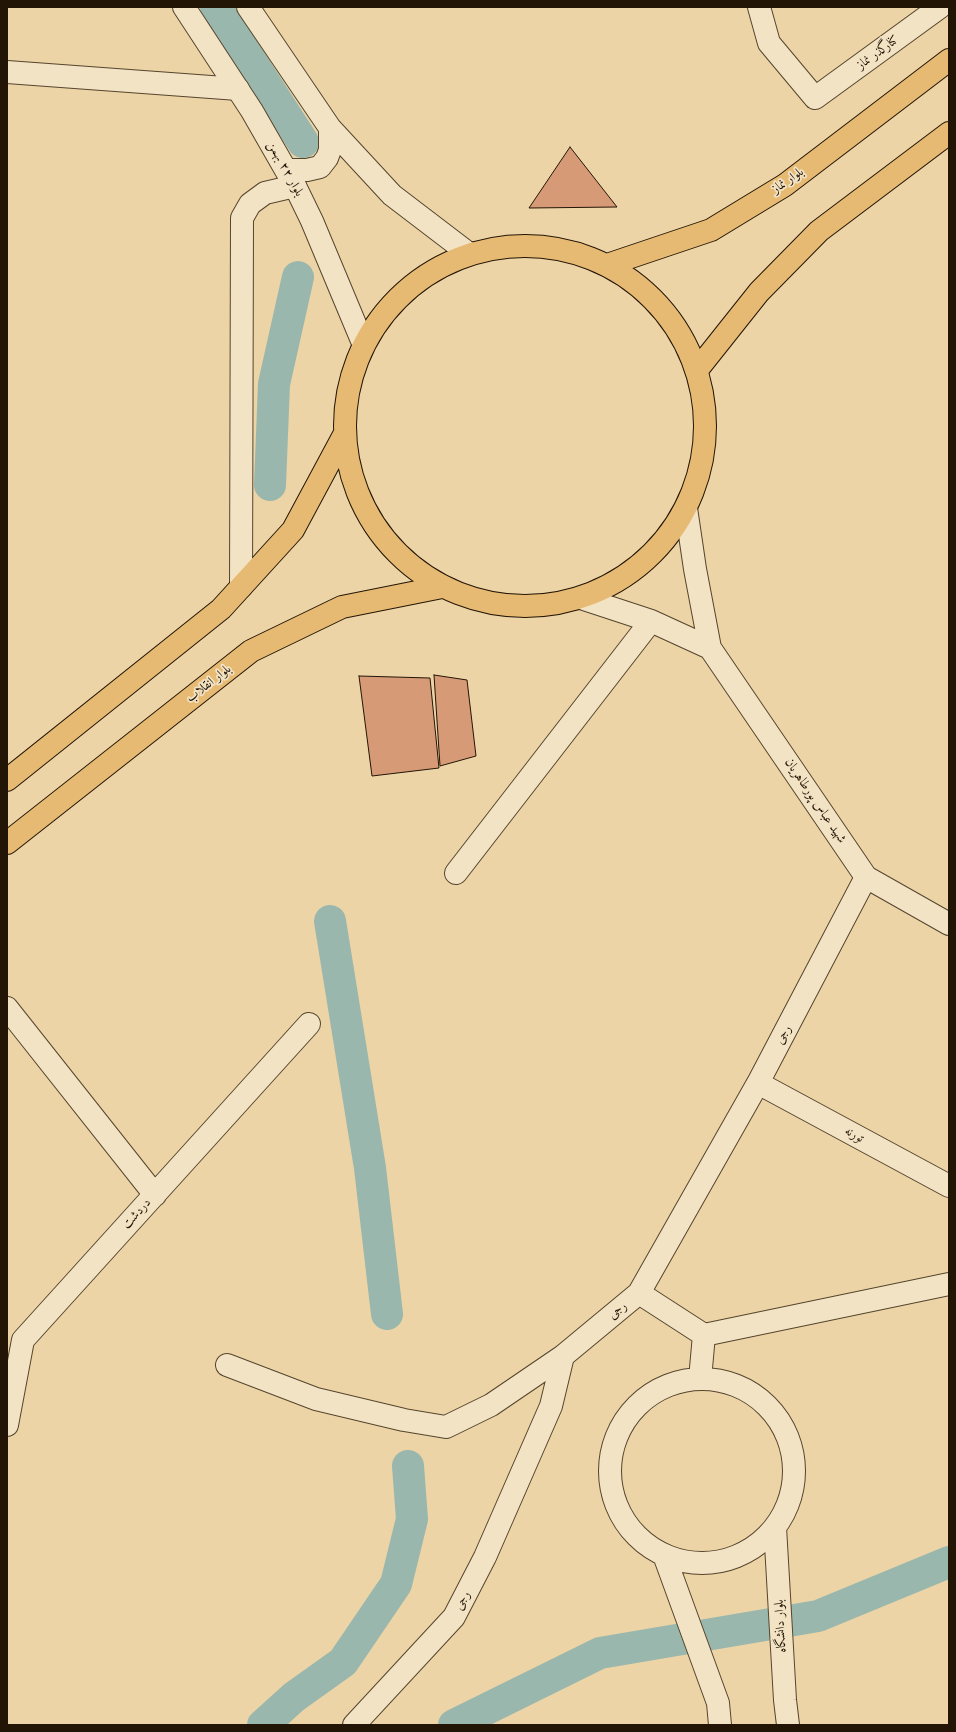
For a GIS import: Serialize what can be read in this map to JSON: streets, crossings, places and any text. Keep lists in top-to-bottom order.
{
  "streets": {
    "main road": ["بلوار نماز", "بلوار انقلاب"],
    "street": [
      "کنارگذر نماز",
      "بلوار ۲۲ بهمن",
      "شهید عباس پورطاهریان",
      "رجی",
      "تورنه",
      "دردشت",
      "بلوار دانشگاه"
    ]
  },
  "crossings": [
    ["شهید عباس پورطاهریان", "رجی"],
    ["رجی", "تورنه"]
  ]
}
